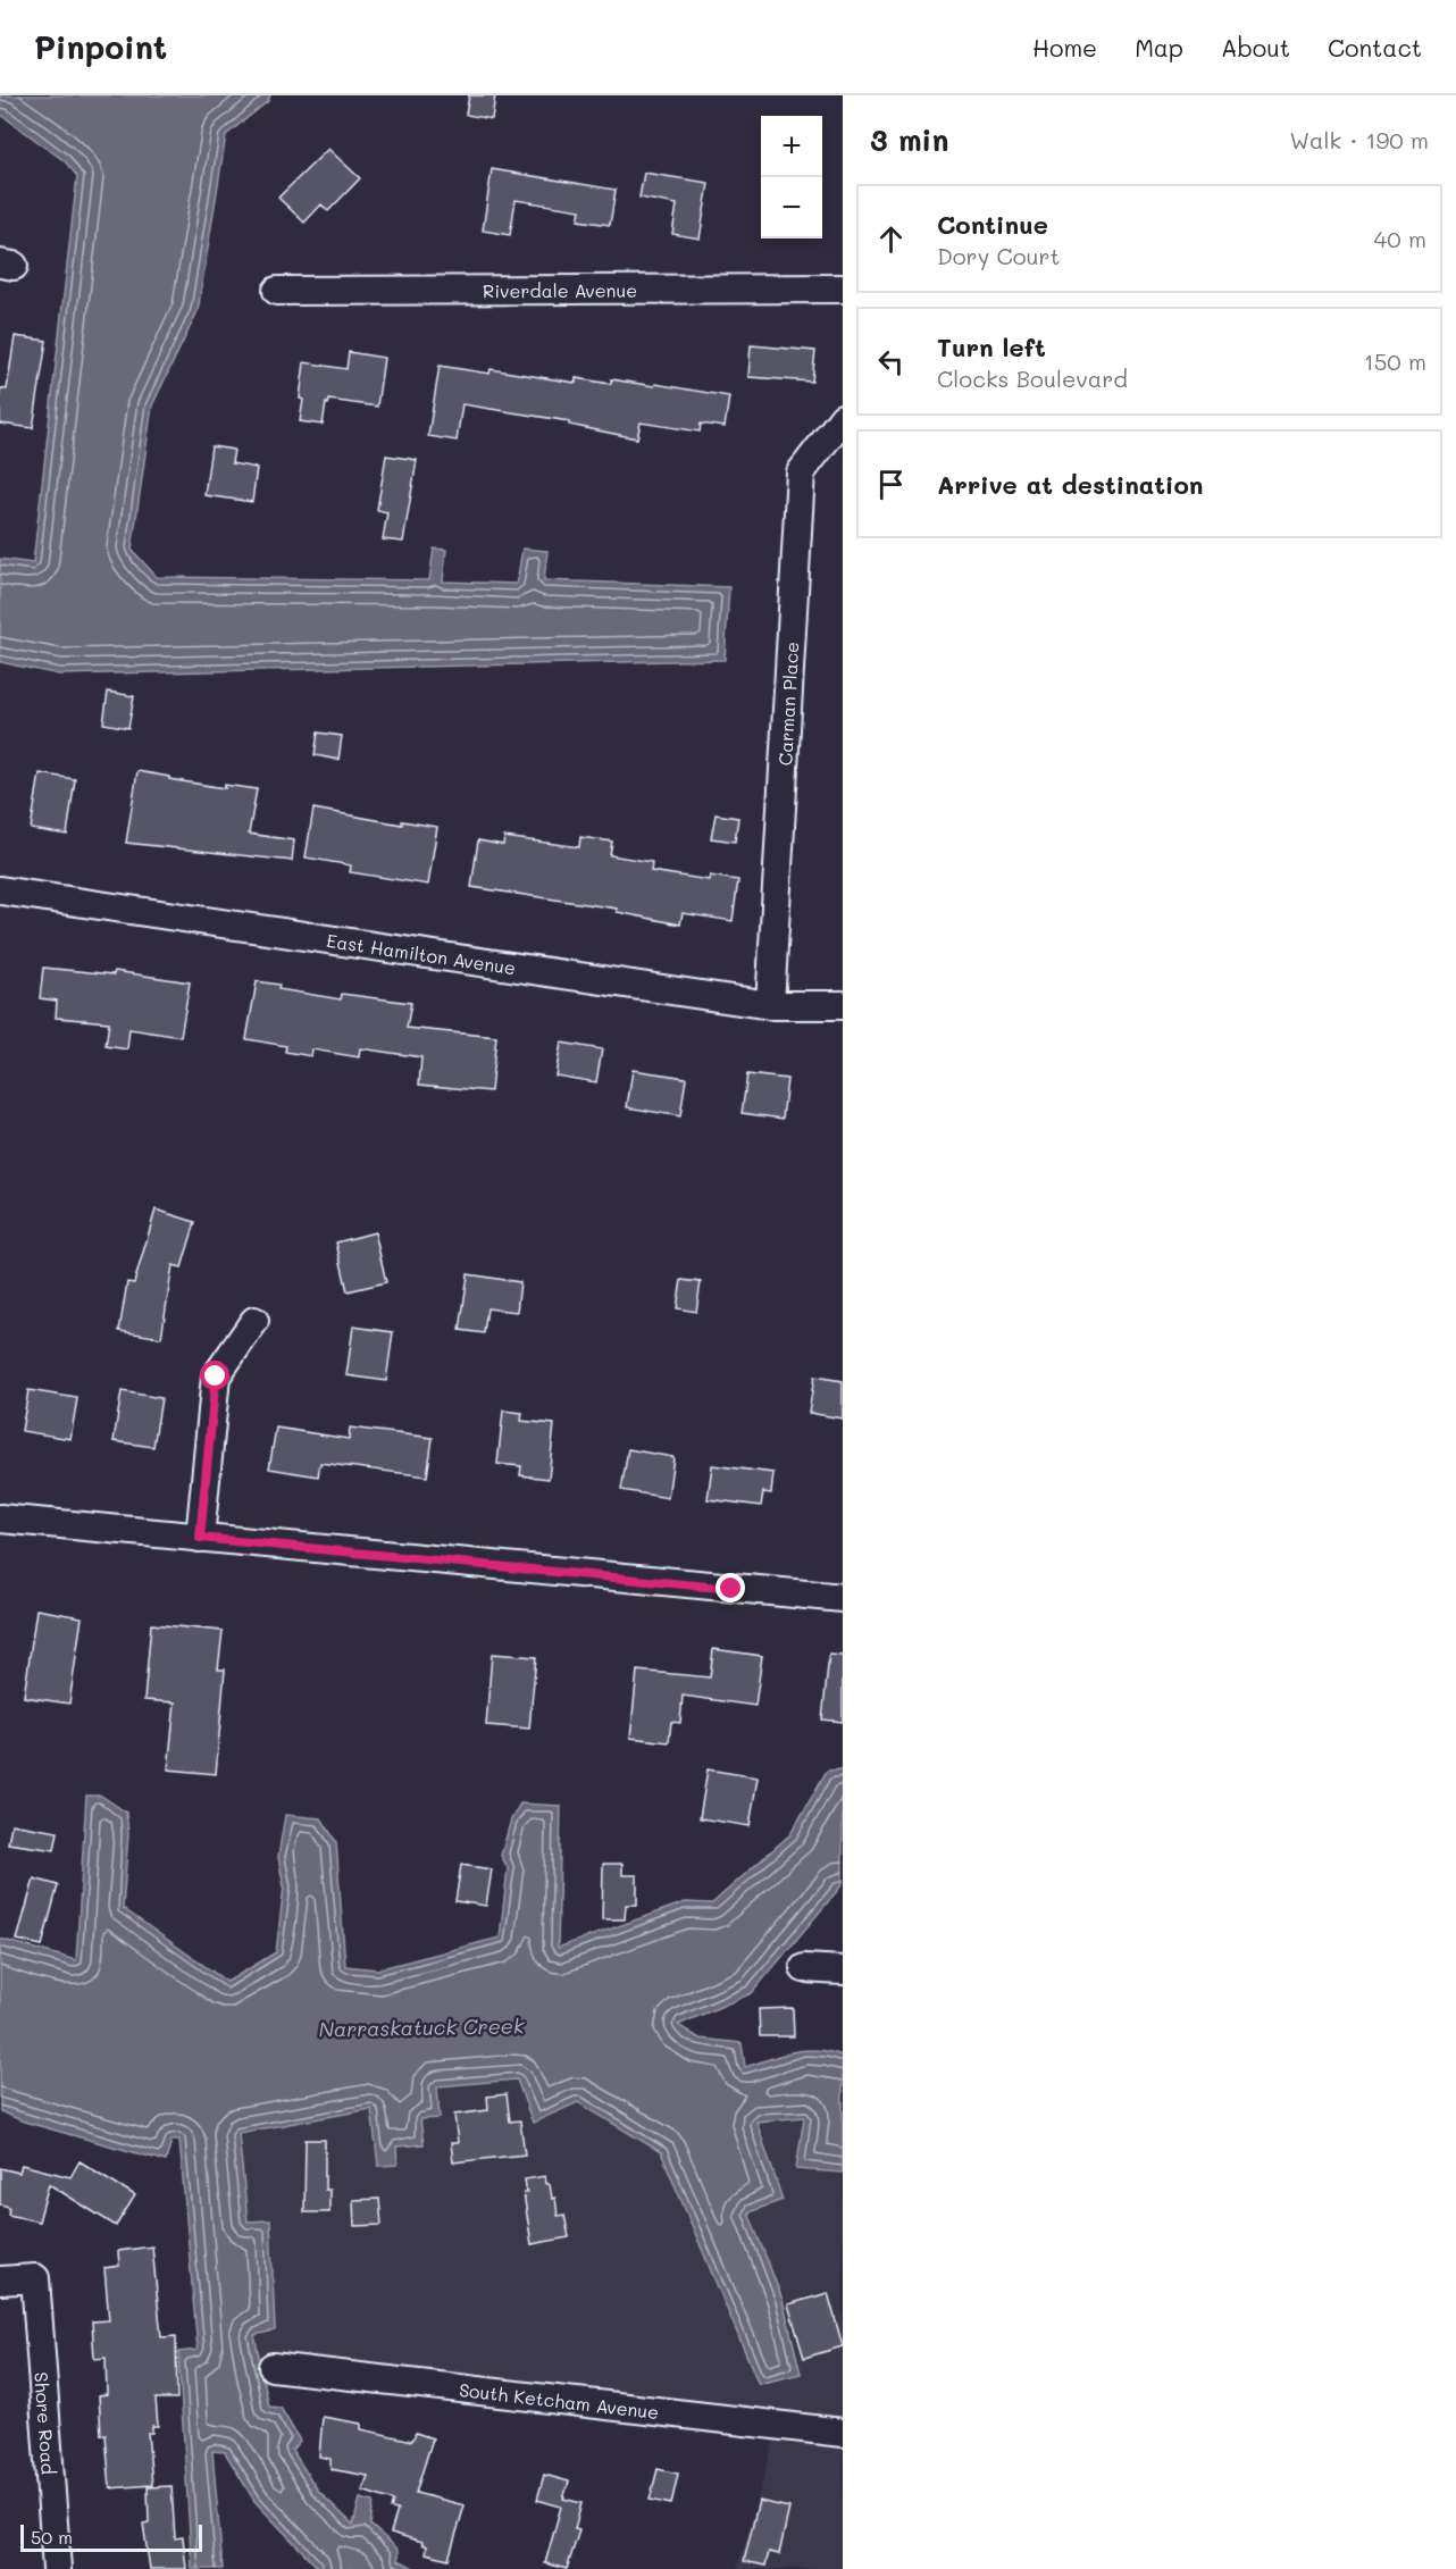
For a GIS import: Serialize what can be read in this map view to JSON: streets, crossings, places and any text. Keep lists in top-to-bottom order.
{
  "streets": {
    "street": [
      "Riverdale Avenue",
      "Carman Place",
      "East Hamilton Avenue",
      "South Ketcham Avenue",
      "Shore Road"
    ]
  },
  "crossings": [
    ["Carman Place", "East Hamilton Avenue"]
  ],
  "water": ["Narraskatuck Creek"],
  "scale_bar": "50 m",
  "page": {
    "header": "Pinpoint",
    "nav": [
      "Home",
      "Map",
      "About",
      "Contact"
    ],
    "heading": ["3 min", "Walk · 190 m"],
    "map_buttons": ["+", "−"],
    "list": [
      ["Continue", "Dory Court", "40 m"],
      ["Turn left", "Clocks Boulevard", "150 m"],
      "Arrive at destination"
    ],
    "scale": "50 m"
  }
}
